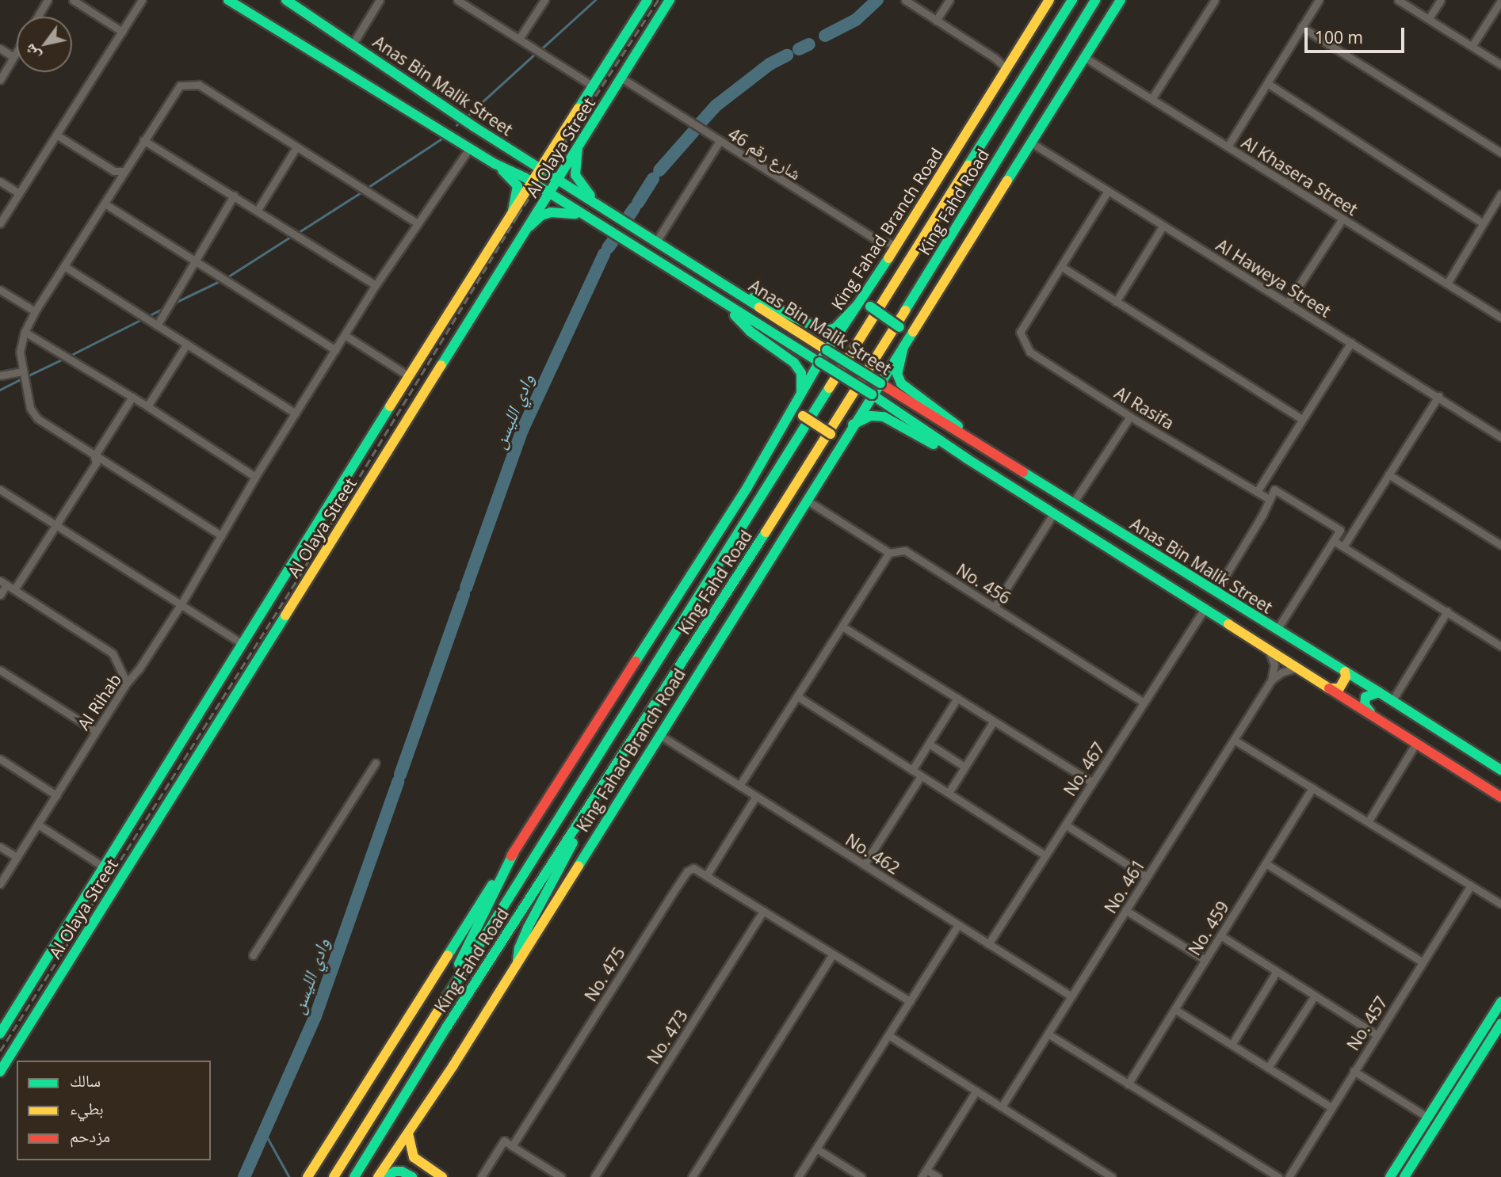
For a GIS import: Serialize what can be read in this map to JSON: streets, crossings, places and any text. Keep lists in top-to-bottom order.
{
  "streets": {
    "main road": [
      "Anas Bin Malik Street",
      "Al Olaya Street",
      "King Fahd Road",
      "King Fahad Branch Road"
    ],
    "street": [
      "شارع رقم 46",
      "Al Khasera Street",
      "Al Haweya Street",
      "Al Rasifa",
      "No. 456",
      "Al Rihab",
      "No. 467",
      "No. 462",
      "No. 461",
      "No. 459",
      "No. 475",
      "No. 457",
      "No. 473"
    ]
  },
  "crossings": [
    ["Anas Bin Malik Street", "Al Olaya Street"],
    ["Anas Bin Malik Street", "King Fahad Branch Road"],
    ["Anas Bin Malik Street", "No. 467"],
    ["Al Olaya Street", "شارع رقم 46"],
    ["شارع رقم 46", "King Fahad Branch Road"],
    ["Al Khasera Street", "King Fahad Branch Road"],
    ["King Fahad Branch Road", "Al Haweya Street"],
    ["King Fahad Branch Road", "No. 456"],
    ["King Fahad Branch Road", "No. 462"],
    ["Al Haweya Street", "Al Rasifa"],
    ["No. 456", "No. 467"],
    ["No. 467", "No. 462"],
    ["No. 462", "No. 461"]
  ],
  "water": ["وادي الليسن"],
  "legend": ["سالك", "بطيء", "مزدحم"],
  "scale_bar": "100 m",
  "north": "bottom left"
}
